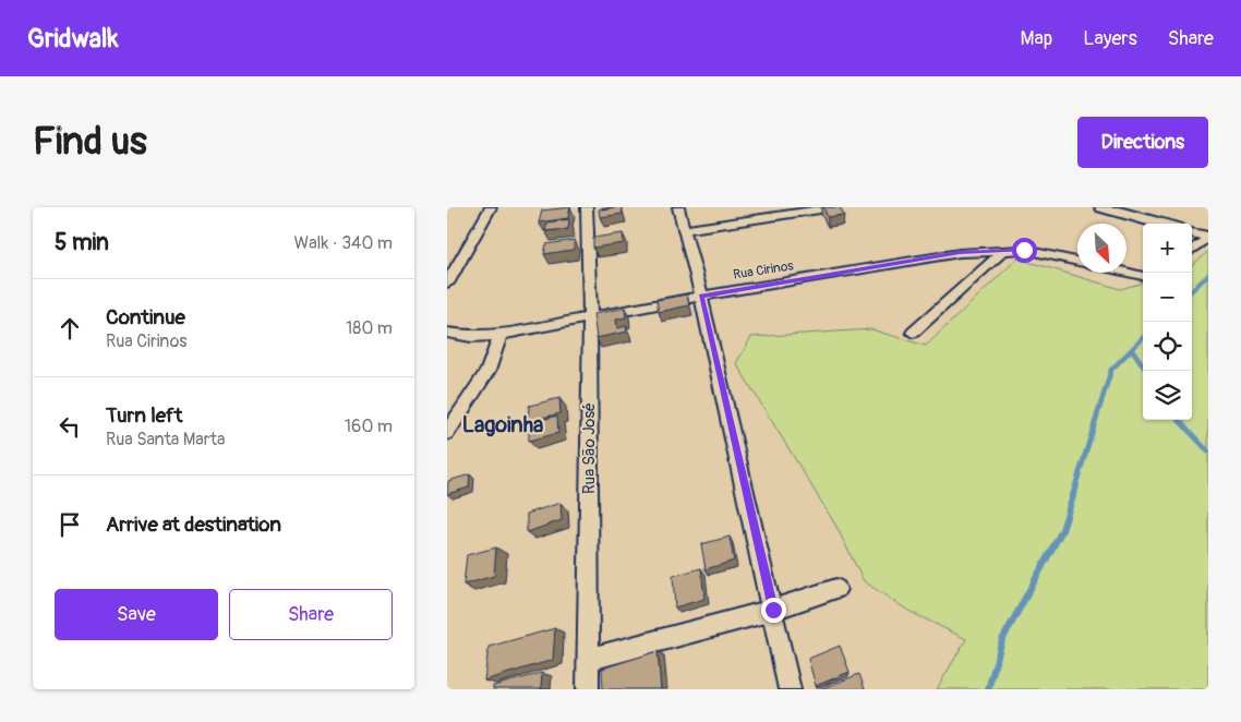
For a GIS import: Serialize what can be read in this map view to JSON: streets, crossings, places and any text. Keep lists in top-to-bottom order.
{
  "streets": {
    "street": ["Rua Cirinos", "Rua São José"]
  },
  "crossings": [
    ["Rua Cirinos", "Rua São José"]
  ],
  "districts": ["Lagoinha"],
  "north": "bottom right",
  "page": {
    "header": "Gridwalk",
    "nav": ["Map", "Layers", "Share"],
    "buttons": [
      "Directions",
      ["Save", "Share"]
    ],
    "title": "Find us",
    "heading": ["5 min", "Walk · 340 m"],
    "map_buttons": ["+", "−"],
    "list": [
      ["Continue", "Rua Cirinos", "180 m"],
      ["Turn left", "Rua Santa Marta", "160 m"],
      "Arrive at destination"
    ]
  }
}
